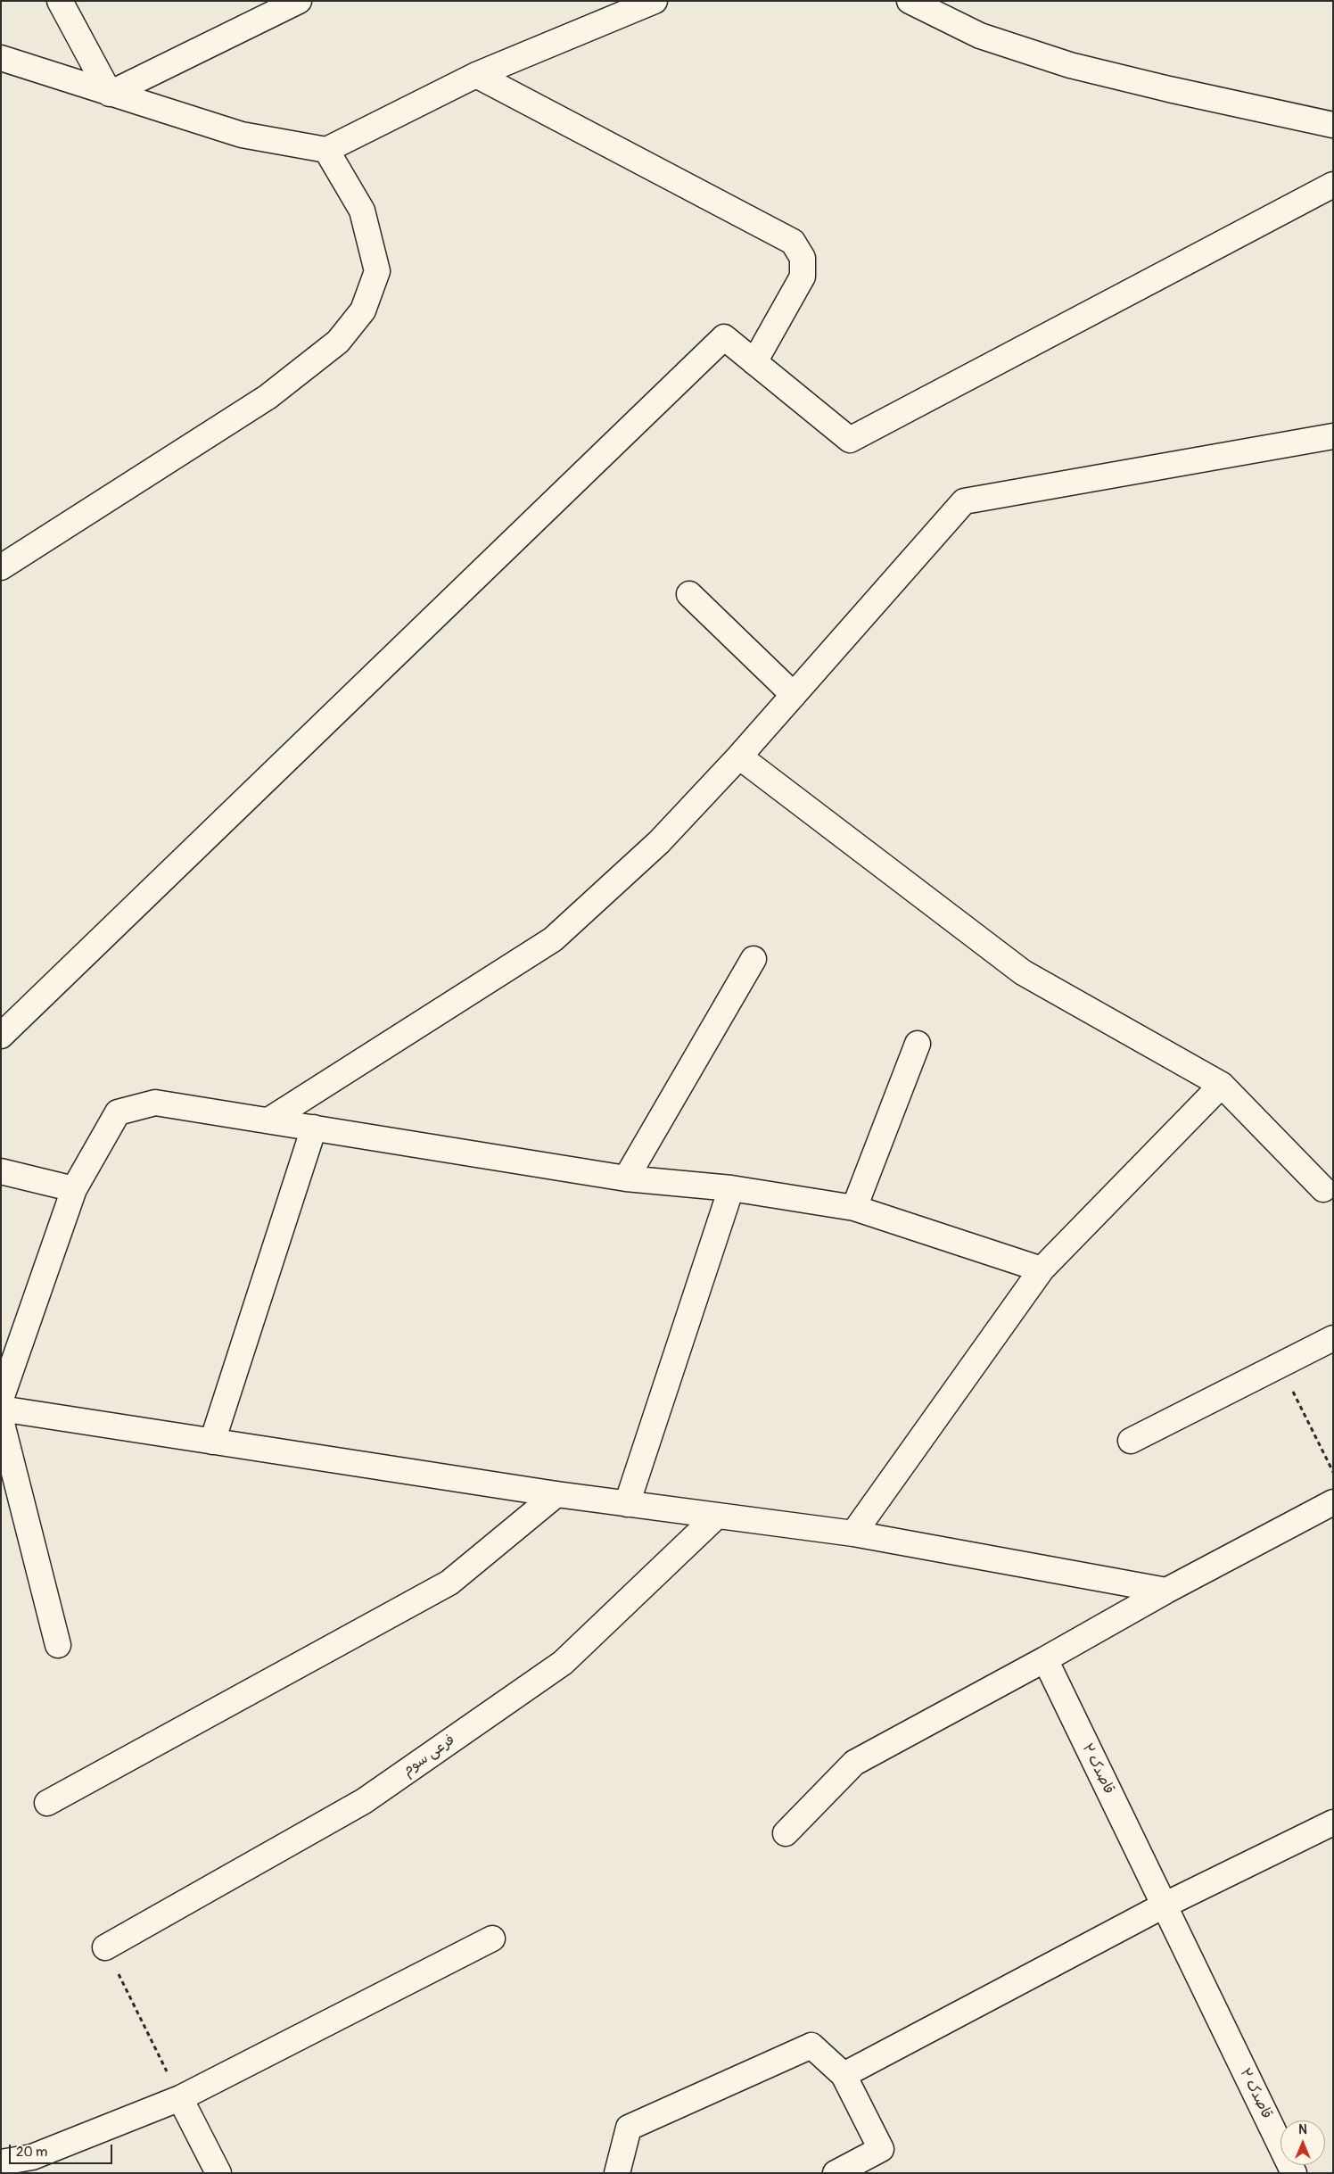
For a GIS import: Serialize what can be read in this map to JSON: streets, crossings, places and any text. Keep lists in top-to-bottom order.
{
  "streets": {
    "street": ["فرعی سوم", "قاصدک ۲"]
  },
  "scale_bar": "20 m",
  "north": "top"
}
